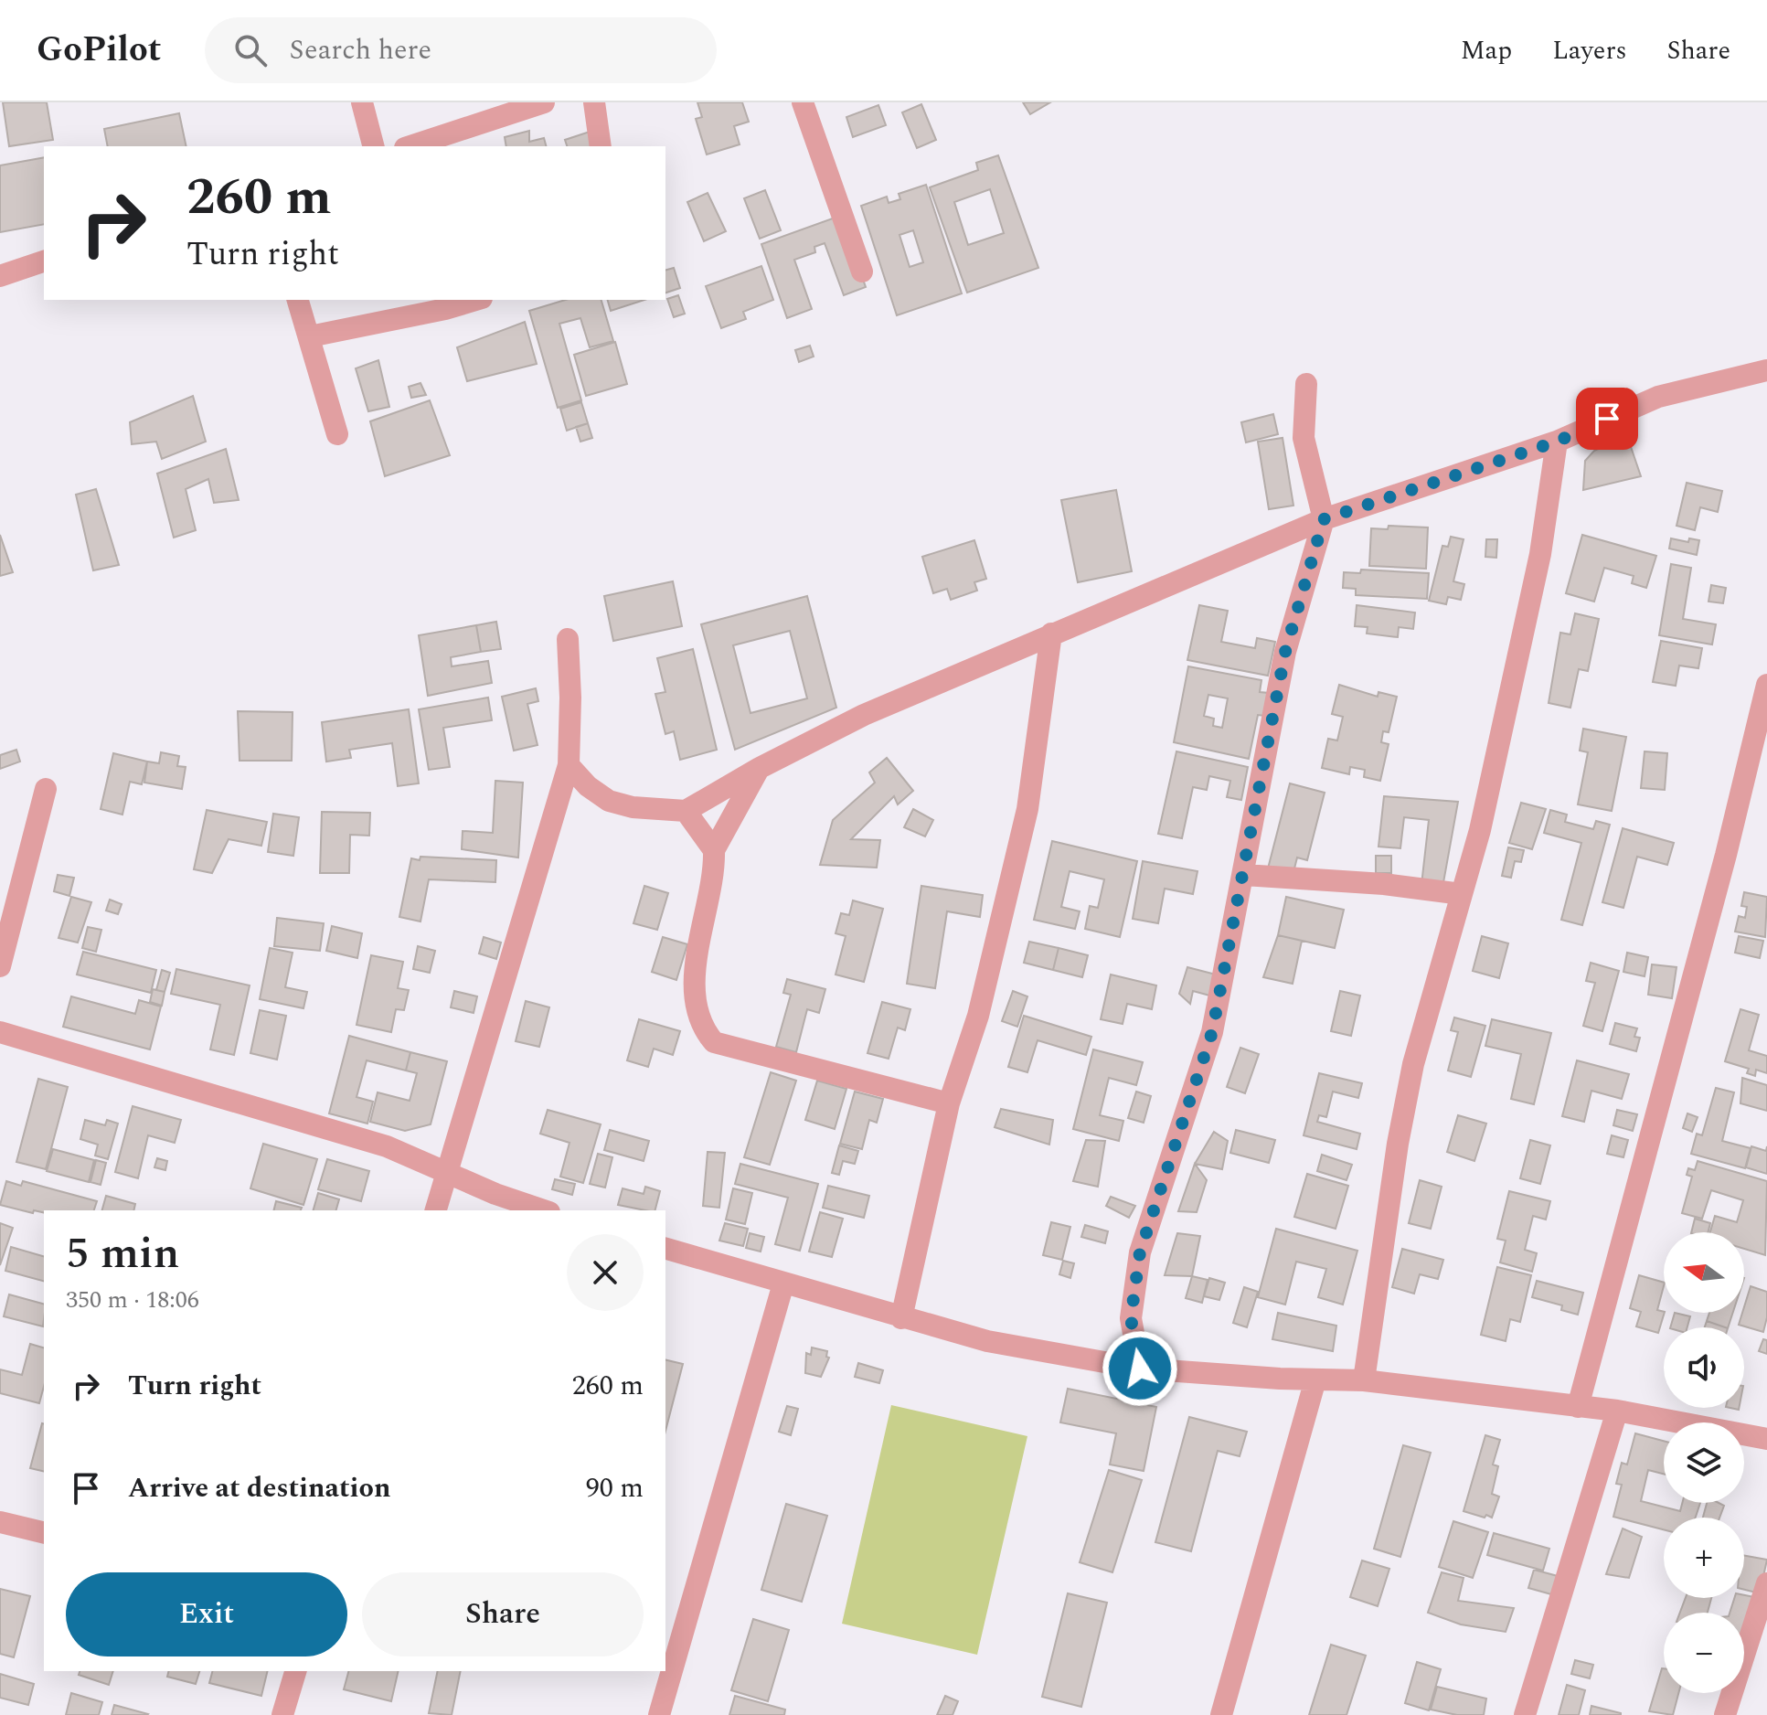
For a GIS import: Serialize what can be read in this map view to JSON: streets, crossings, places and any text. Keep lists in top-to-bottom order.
{
  "north": "left",
  "page": {
    "header": "GoPilot",
    "search": "Search here",
    "nav": ["Map", "Layers", "Share"],
    "turn": ["260 m", "Turn right"],
    "heading": ["5 min", "350 m · 18:06"],
    "map_buttons": ["+", "−"],
    "list": [
      {
        "name": "Turn right",
        "value": "260 m"
      },
      {
        "name": "Arrive at destination",
        "value": "90 m"
      }
    ],
    "buttons": ["Exit", "Share"]
  }
}
